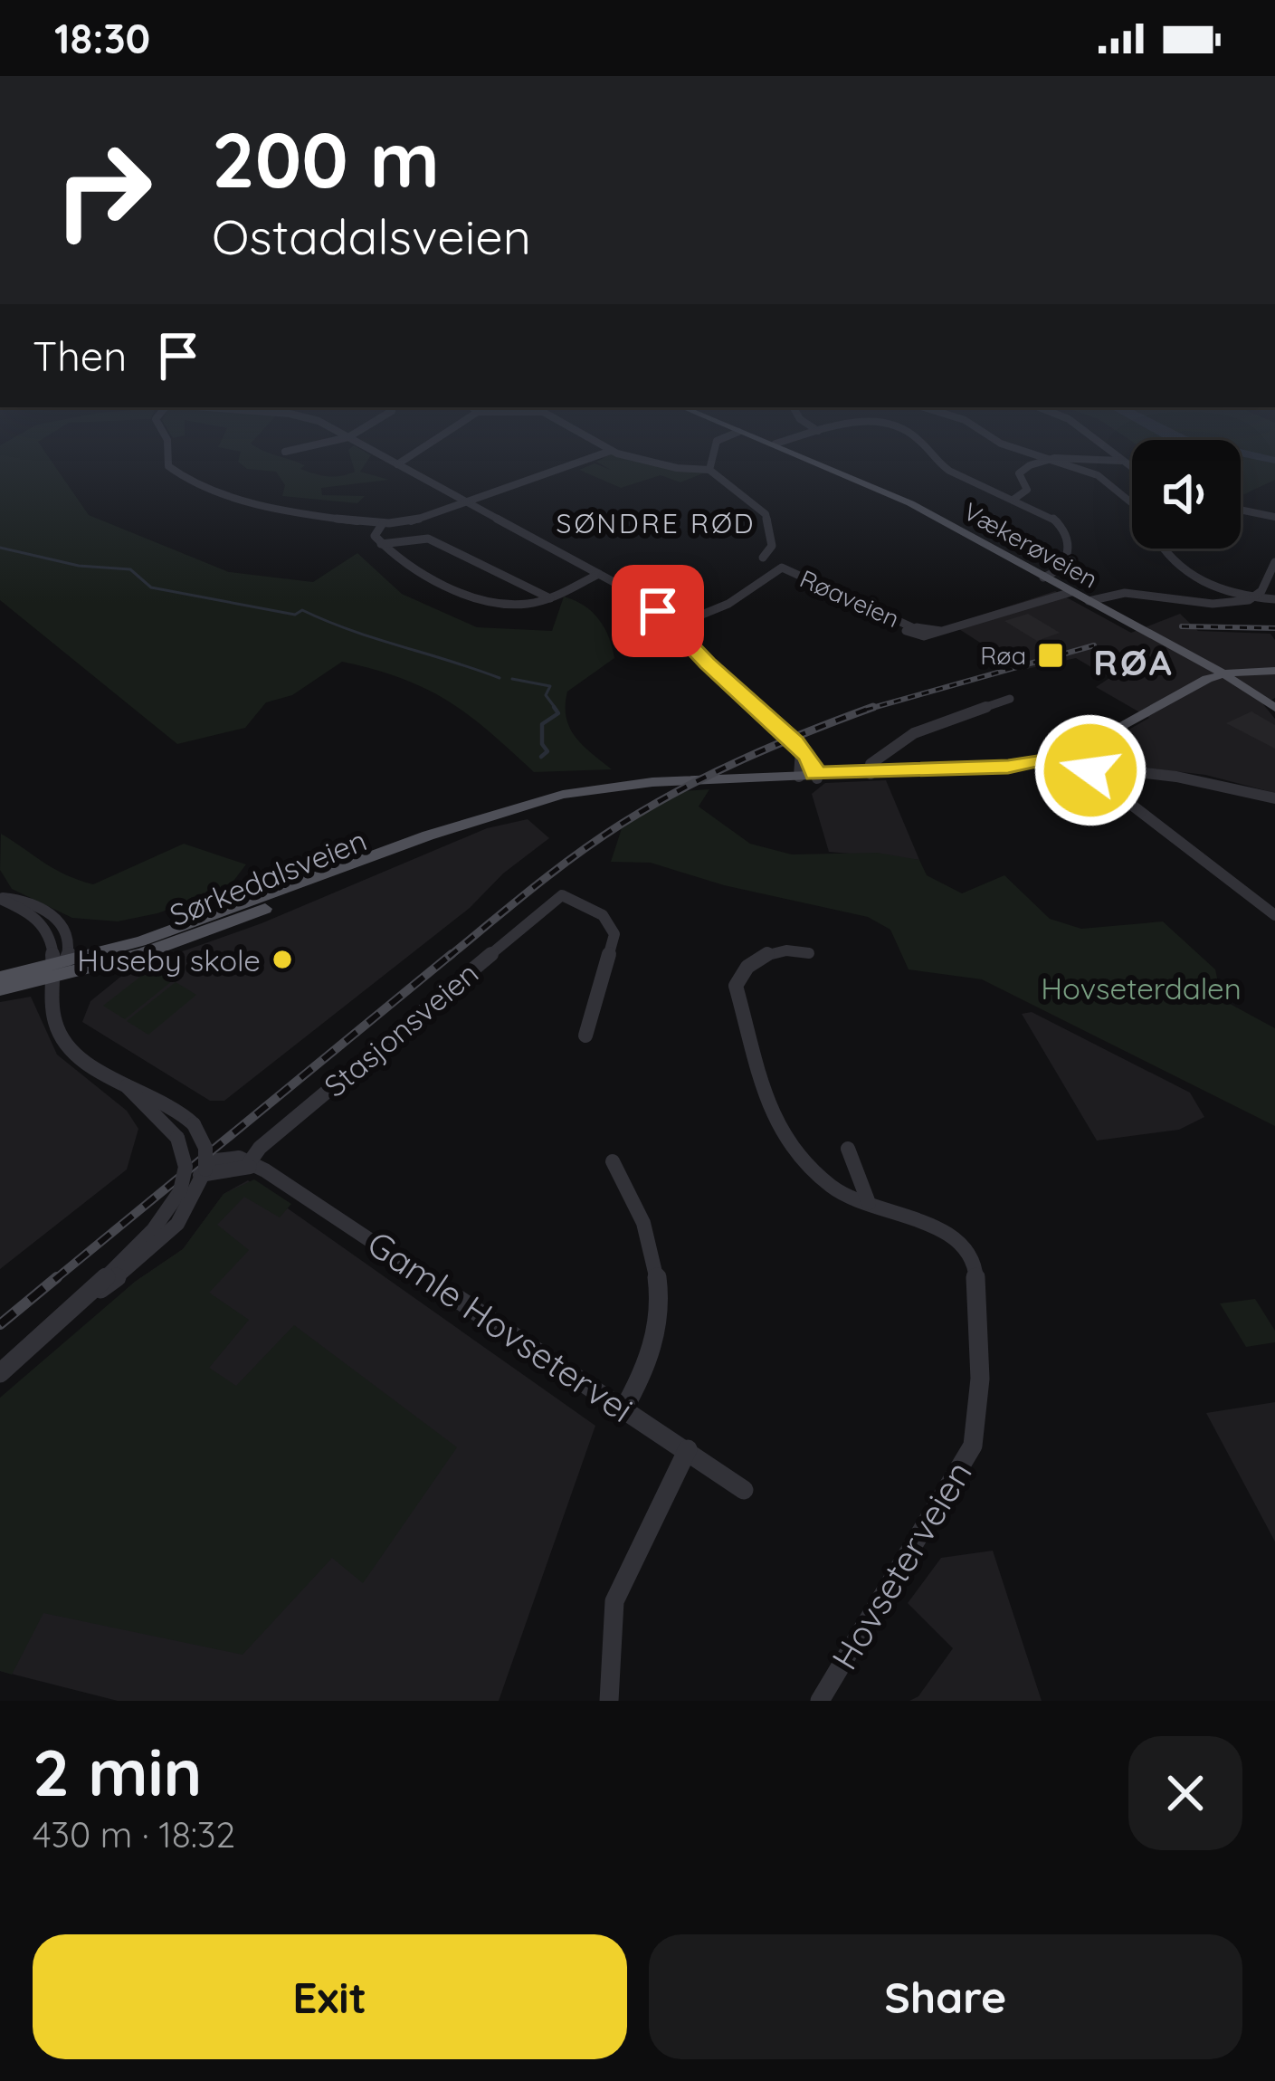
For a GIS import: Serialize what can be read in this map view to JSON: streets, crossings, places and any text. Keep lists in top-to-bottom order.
{
  "streets": {
    "main road": ["Vækerøveien", "Sørkedalsveien"],
    "street": [
      "Røaveien",
      "Stasjonsveien",
      "Gamle Hovsetervei",
      "Hovseterveien"
    ]
  },
  "crossings": [
    ["Vækerøveien", "Røaveien"],
    ["Stasjonsveien", "Gamle Hovsetervei"]
  ],
  "districts": ["SØNDRE RØD", "RØA"],
  "parks": ["Hovseterdalen"],
  "places": {
    "transit": ["Røa"],
    "other": ["Huseby skole"]
  },
  "page": {
    "status": "18:30",
    "turn": ["200 m", "Ostadalsveien"],
    "then": "Then",
    "heading": ["2 min", "430 m · 18:32"],
    "buttons": ["Exit", "Share"]
  }
}
